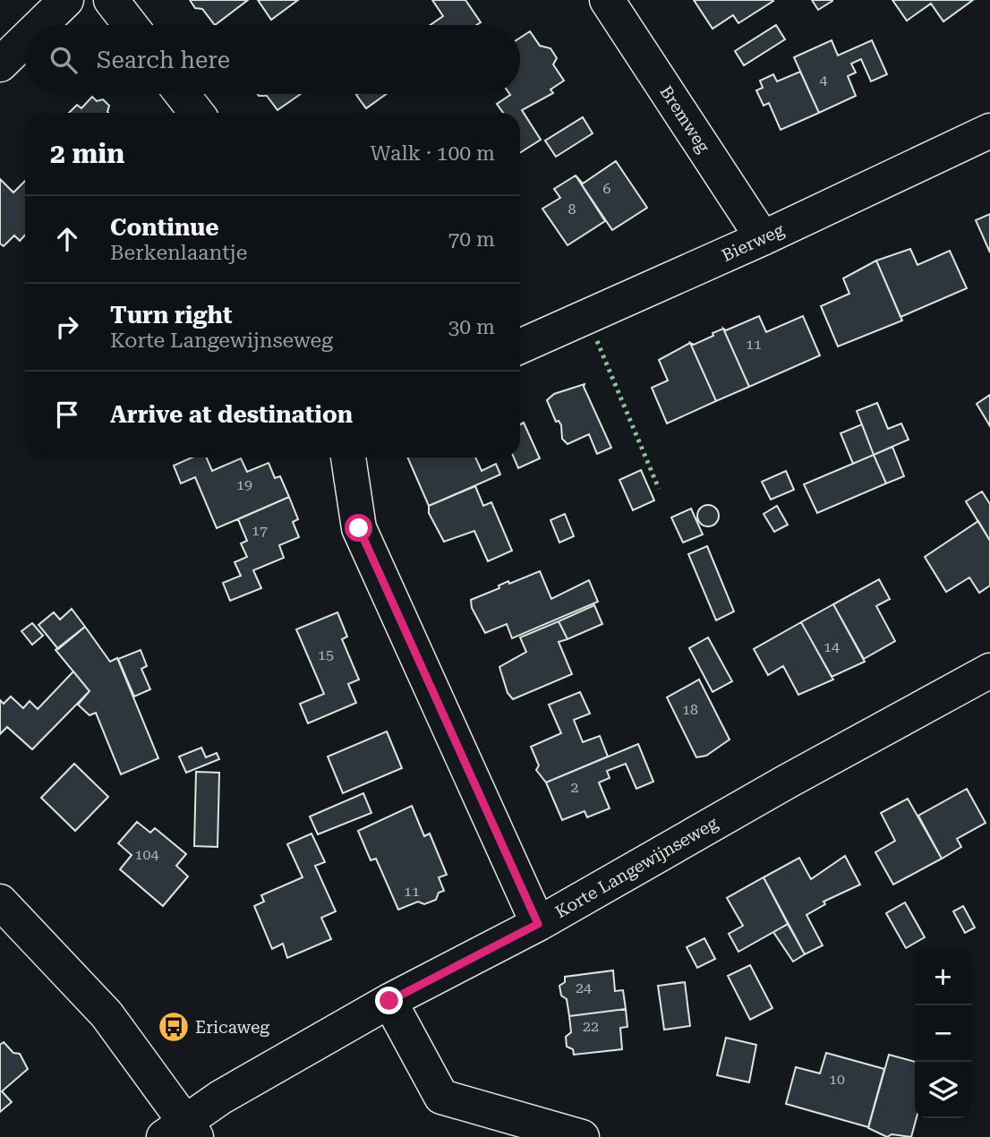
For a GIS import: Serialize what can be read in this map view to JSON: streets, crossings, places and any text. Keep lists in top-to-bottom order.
{
  "streets": {
    "street": ["Bremweg", "Bierweg", "Korte Langewijnseweg"]
  },
  "crossings": [
    ["Bremweg", "Bierweg"]
  ],
  "places": {
    "bus stop": ["Ericaweg"]
  },
  "house_numbers": [
    "4",
    "6",
    "8",
    "11",
    "19",
    "17",
    "14",
    "15",
    "18",
    "2",
    "104",
    "11",
    "24",
    "22",
    "10"
  ],
  "page": {
    "search": "Search here",
    "heading": ["2 min", "Walk · 100 m"],
    "list": [
      ["Continue", "Berkenlaantje", "70 m"],
      ["Turn right", "Korte Langewijnseweg", "30 m"],
      "Arrive at destination"
    ],
    "map_buttons": ["+", "−"]
  }
}
